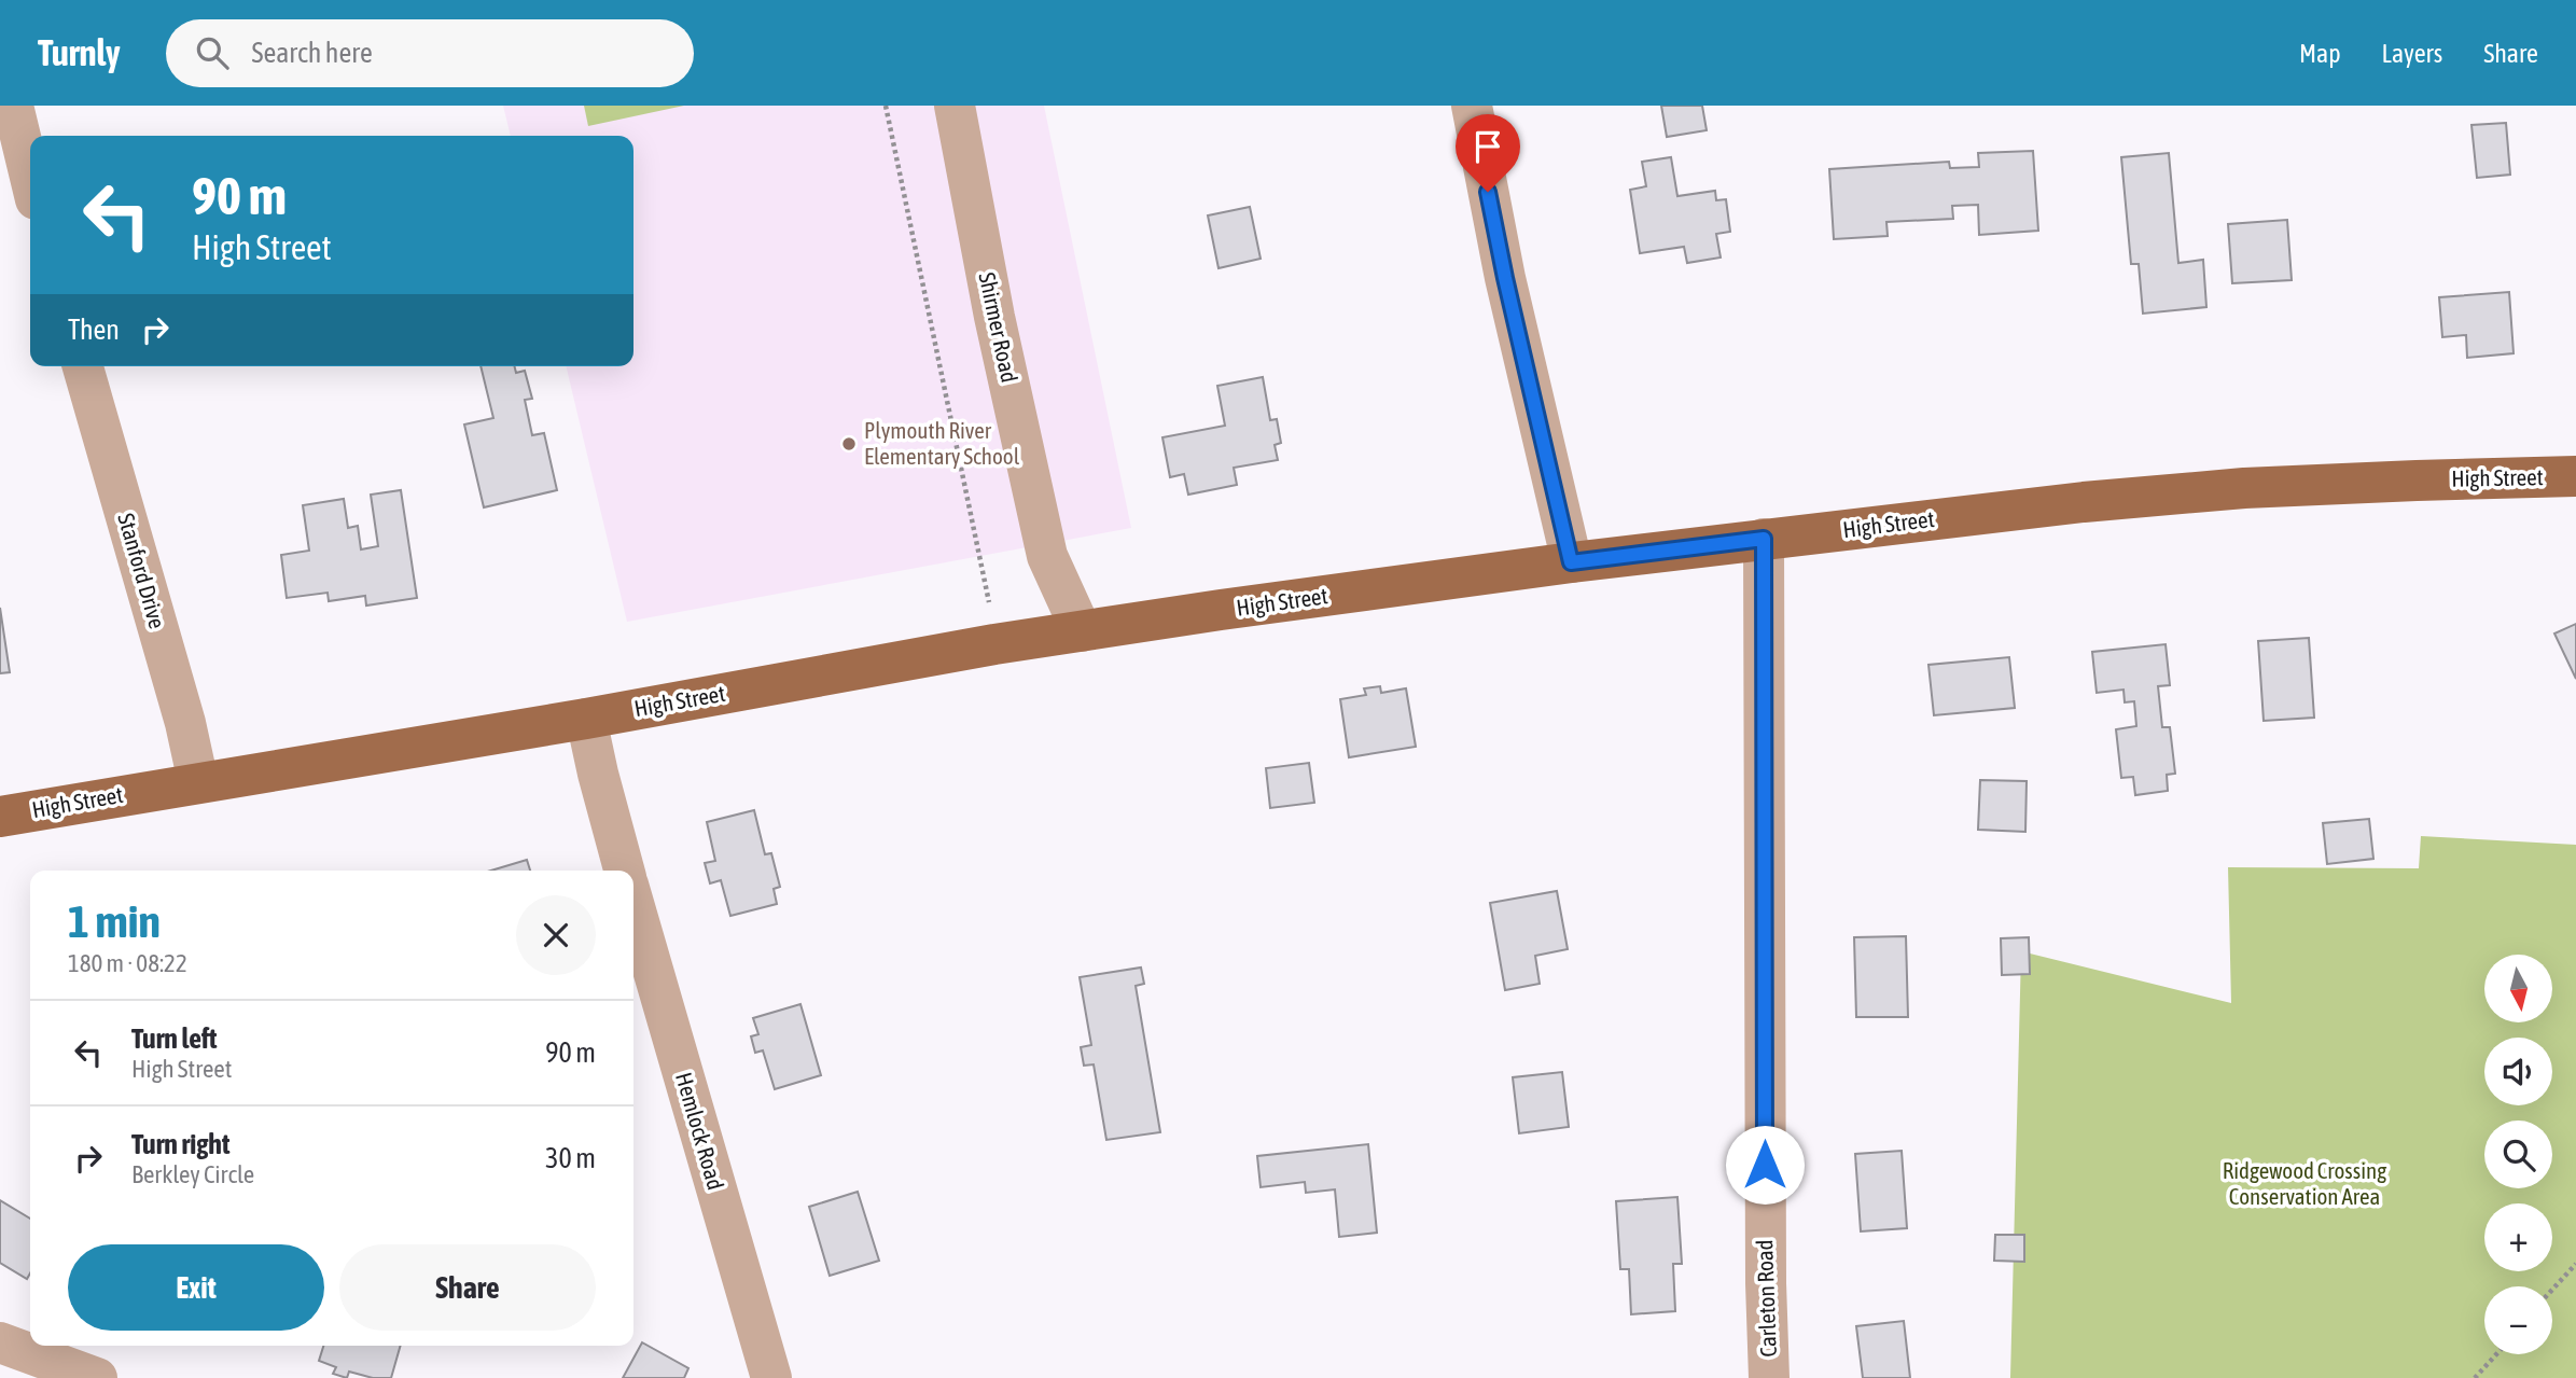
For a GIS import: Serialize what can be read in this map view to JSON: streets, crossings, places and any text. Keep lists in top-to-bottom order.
{
  "streets": {
    "main road": ["High Street"],
    "street": [
      "Shirmer Road",
      "Stanford Drive",
      "Hemlock Road",
      "Carleton Road"
    ]
  },
  "crossings": [
    ["Shirmer Road", "High Street"],
    ["High Street", "Stanford Drive"],
    ["High Street", "Carleton Road"]
  ],
  "parks": ["Ridgewood Crossing Conservation Area"],
  "places": ["Plymouth River Elementary School"],
  "north": "bottom",
  "page": {
    "header": "Turnly",
    "search": "Search here",
    "nav": ["Map", "Layers", "Share"],
    "turn": ["90 m", "High Street"],
    "then": "Then",
    "heading": ["1 min", "180 m · 08:22"],
    "map_buttons": ["+", "−"],
    "list": [
      {
        "name": "Turn left",
        "note": "High Street",
        "value": "90 m"
      },
      {
        "name": "Turn right",
        "note": "Berkley Circle",
        "value": "30 m"
      }
    ],
    "buttons": ["Exit", "Share"]
  }
}
